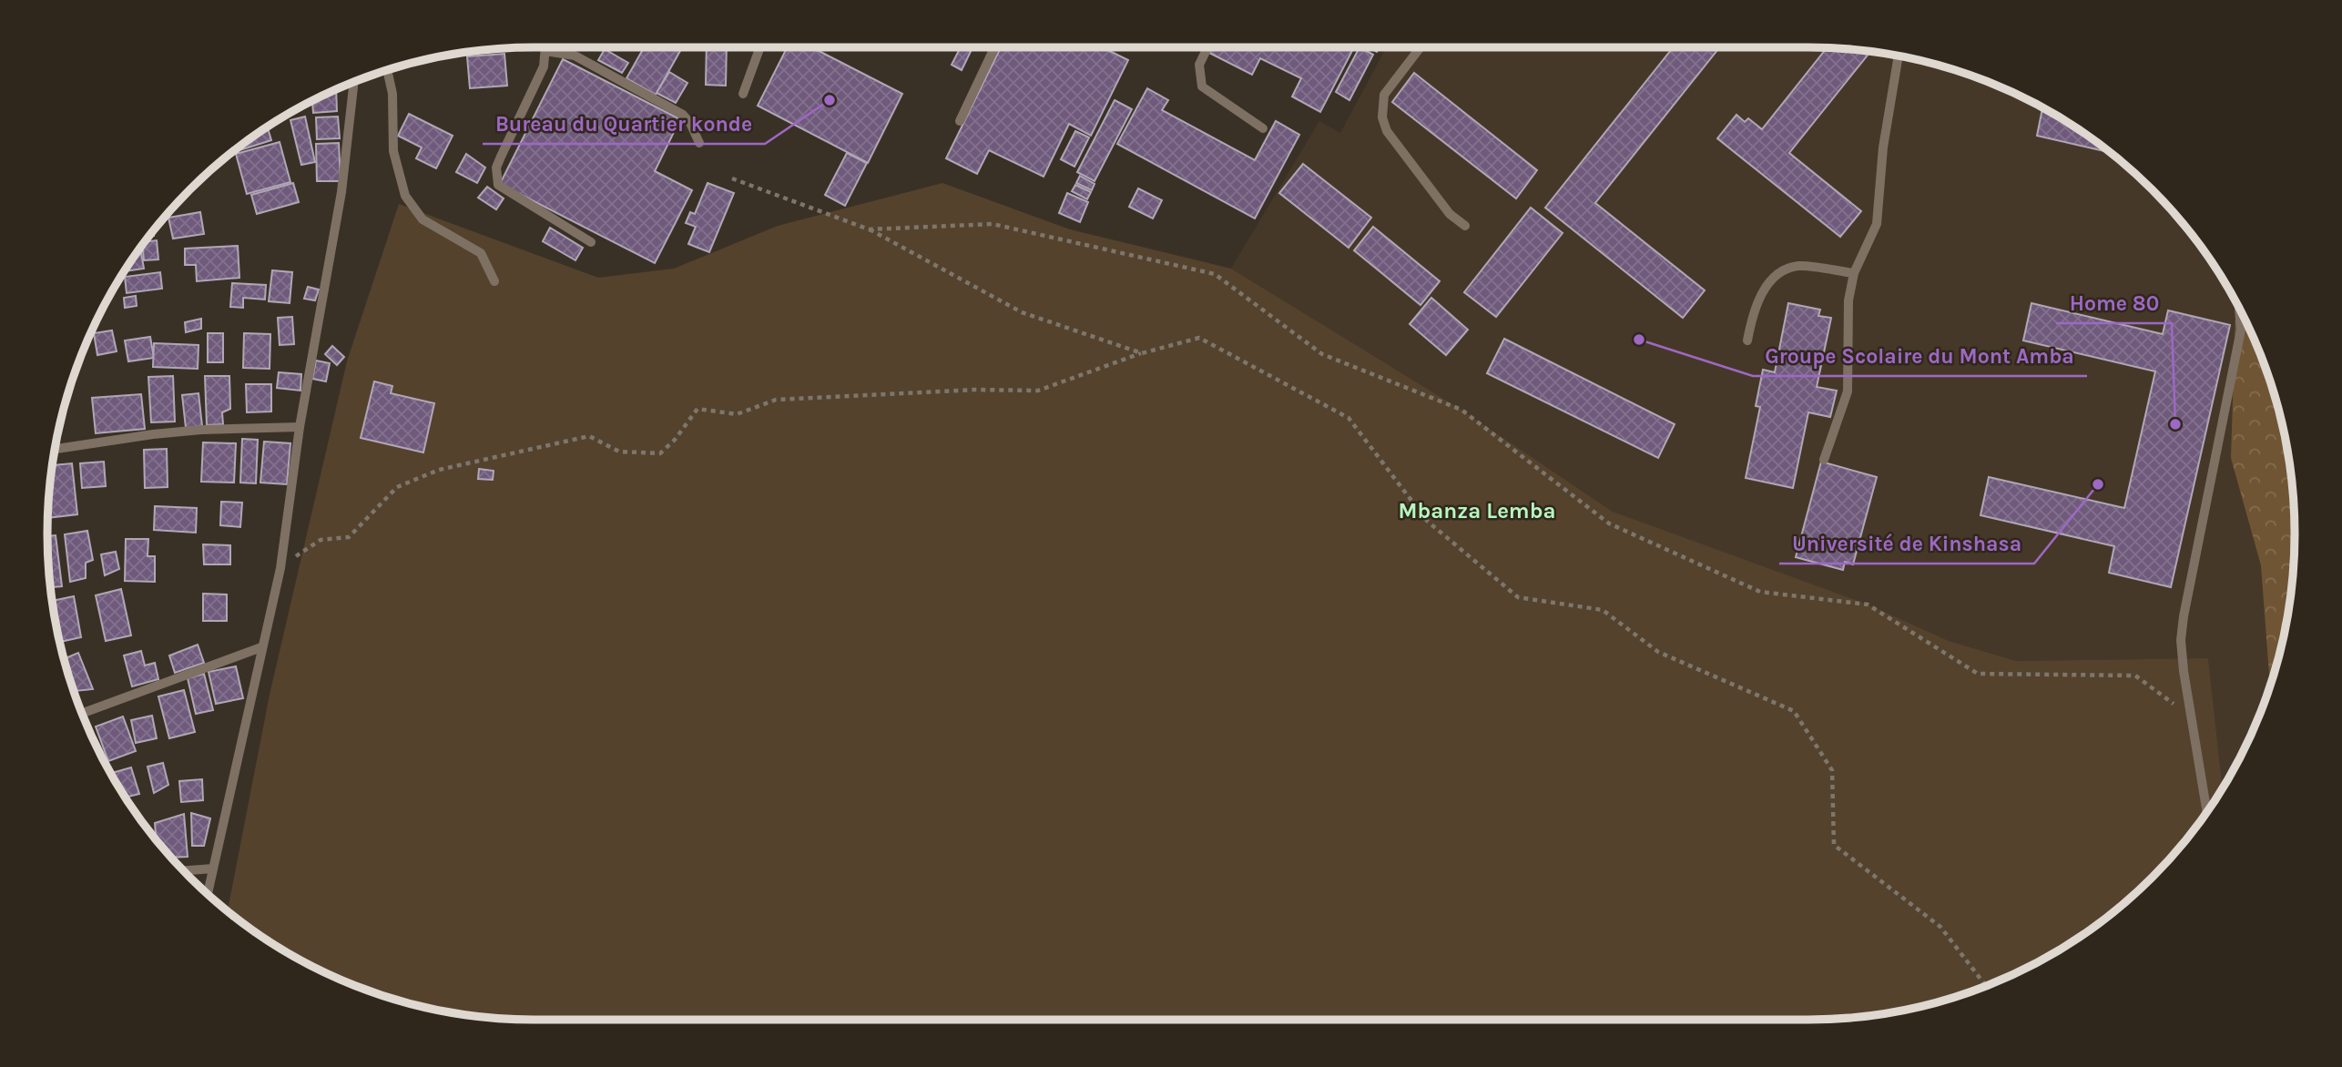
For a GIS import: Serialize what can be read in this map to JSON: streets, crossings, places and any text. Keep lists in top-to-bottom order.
{
  "districts": ["Mbanza Lemba"],
  "places": [
    "Bureau du Quartier konde",
    "Groupe Scolaire du Mont Amba",
    "Home 80",
    "Université de Kinshasa"
  ]
}
